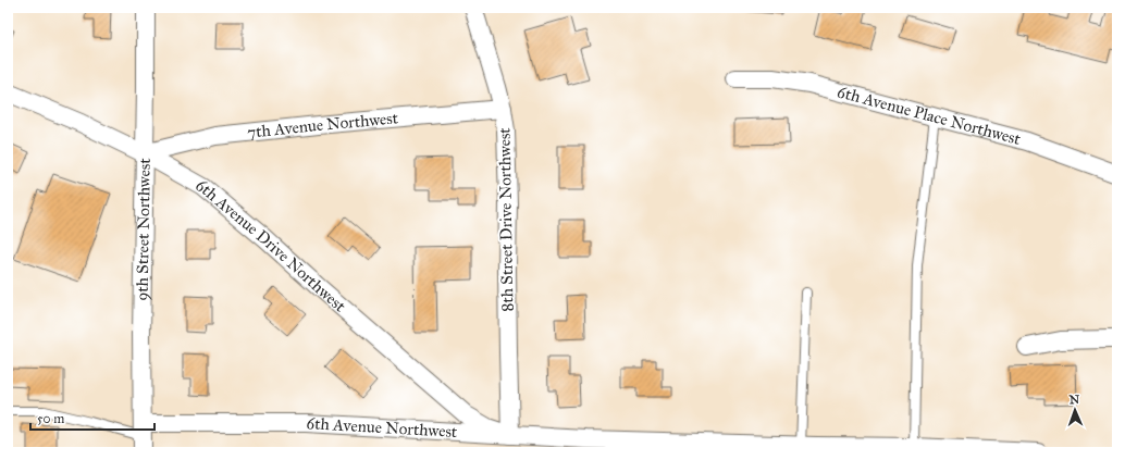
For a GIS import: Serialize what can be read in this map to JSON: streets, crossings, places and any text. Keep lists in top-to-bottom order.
{
  "streets": {
    "street": [
      "6th Avenue Place Northwest",
      "7th Avenue Northwest",
      "8th Street Drive Northwest",
      "9th Street Northwest",
      "6th Avenue Drive Northwest",
      "6th Avenue Northwest"
    ]
  },
  "crossings": [
    ["7th Avenue Northwest", "8th Street Drive Northwest"],
    ["7th Avenue Northwest", "9th Street Northwest"],
    ["7th Avenue Northwest", "6th Avenue Drive Northwest"],
    ["8th Street Drive Northwest", "6th Avenue Drive Northwest"],
    ["8th Street Drive Northwest", "6th Avenue Northwest"],
    ["9th Street Northwest", "6th Avenue Drive Northwest"],
    ["9th Street Northwest", "6th Avenue Northwest"],
    ["6th Avenue Drive Northwest", "6th Avenue Northwest"]
  ],
  "scale_bar": "50 m",
  "north": "top"
}
